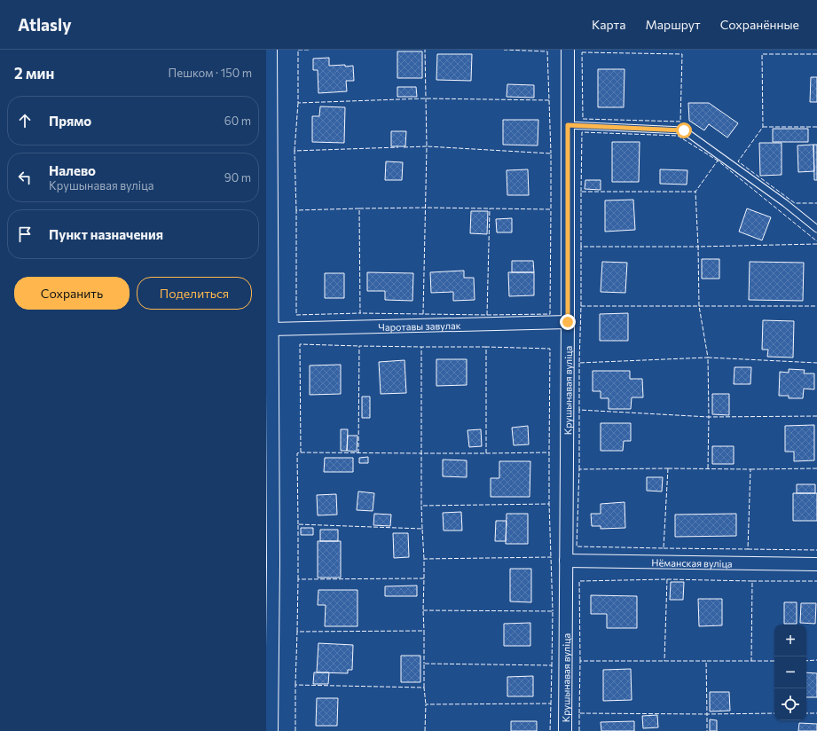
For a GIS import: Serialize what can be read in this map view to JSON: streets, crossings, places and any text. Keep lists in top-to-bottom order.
{
  "streets": {
    "street": ["Чаротавы завулак", "Крушынавая вуліца", "Нёманская вуліца"]
  },
  "crossings": [
    ["Чаротавы завулак", "Крушынавая вуліца"],
    ["Крушынавая вуліца", "Нёманская вуліца"]
  ],
  "page": {
    "header": "Atlasly",
    "nav": ["Карта", "Маршрут", "Сохранённые"],
    "heading": ["2 мин", "Пешком · 150 m"],
    "list": [
      ["Прямо", "60 m"],
      ["Налево", "Крушынавая вуліца", "90 m"],
      "Пункт назначения"
    ],
    "buttons": ["Сохранить", "Поделиться"],
    "map_buttons": ["+", "−"]
  }
}
